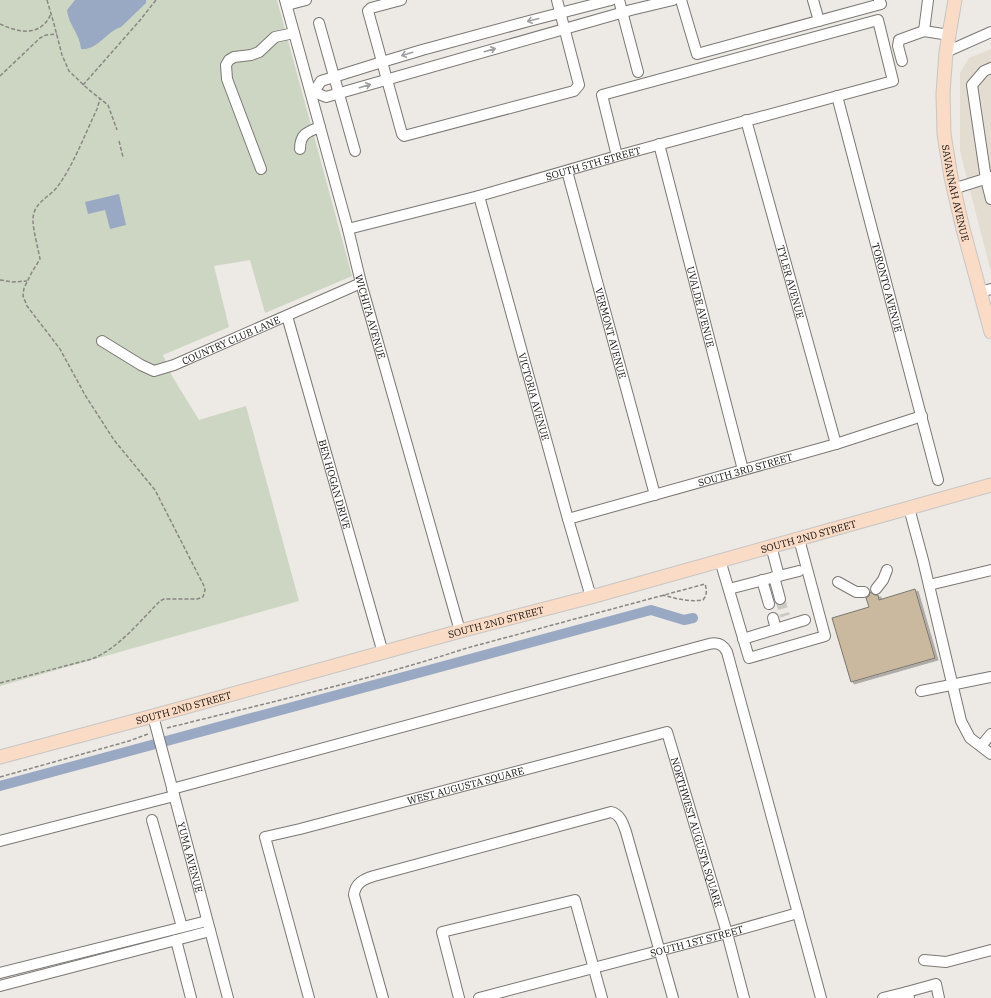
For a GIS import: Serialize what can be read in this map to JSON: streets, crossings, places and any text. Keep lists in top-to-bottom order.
{
  "streets": {
    "main road": ["SAVANNAH AVENUE", "SOUTH 2ND STREET"],
    "street": [
      "SOUTH 5TH STREET",
      "TYLER AVENUE",
      "TORONTO AVENUE",
      "UVALDE AVENUE",
      "WICHITA AVENUE",
      "VERMONT AVENUE",
      "COUNTRY CLUB LANE",
      "VICTORIA AVENUE",
      "SOUTH 3RD STREET",
      "BEN HOGAN DRIVE",
      "WEST AUGUSTA SQUARE",
      "NORTHWEST AUGUSTA SQUARE",
      "YUMA AVENUE",
      "SOUTH 1ST STREET"
    ]
  },
  "crossings": [
    ["SOUTH 5TH STREET", "TYLER AVENUE"],
    ["SOUTH 5TH STREET", "TORONTO AVENUE"],
    ["SOUTH 5TH STREET", "UVALDE AVENUE"],
    ["SOUTH 5TH STREET", "WICHITA AVENUE"],
    ["SOUTH 5TH STREET", "VERMONT AVENUE"],
    ["SOUTH 5TH STREET", "VICTORIA AVENUE"],
    ["TYLER AVENUE", "SOUTH 3RD STREET"],
    ["TORONTO AVENUE", "SOUTH 3RD STREET"],
    ["UVALDE AVENUE", "SOUTH 3RD STREET"],
    ["WICHITA AVENUE", "COUNTRY CLUB LANE"],
    ["WICHITA AVENUE", "SOUTH 2ND STREET"],
    ["VERMONT AVENUE", "SOUTH 3RD STREET"],
    ["COUNTRY CLUB LANE", "BEN HOGAN DRIVE"],
    ["VICTORIA AVENUE", "SOUTH 3RD STREET"],
    ["VICTORIA AVENUE", "SOUTH 2ND STREET"],
    ["BEN HOGAN DRIVE", "SOUTH 2ND STREET"],
    ["SOUTH 2ND STREET", "YUMA AVENUE"],
    ["WEST AUGUSTA SQUARE", "NORTHWEST AUGUSTA SQUARE"],
    ["NORTHWEST AUGUSTA SQUARE", "SOUTH 1ST STREET"]
  ]
}
